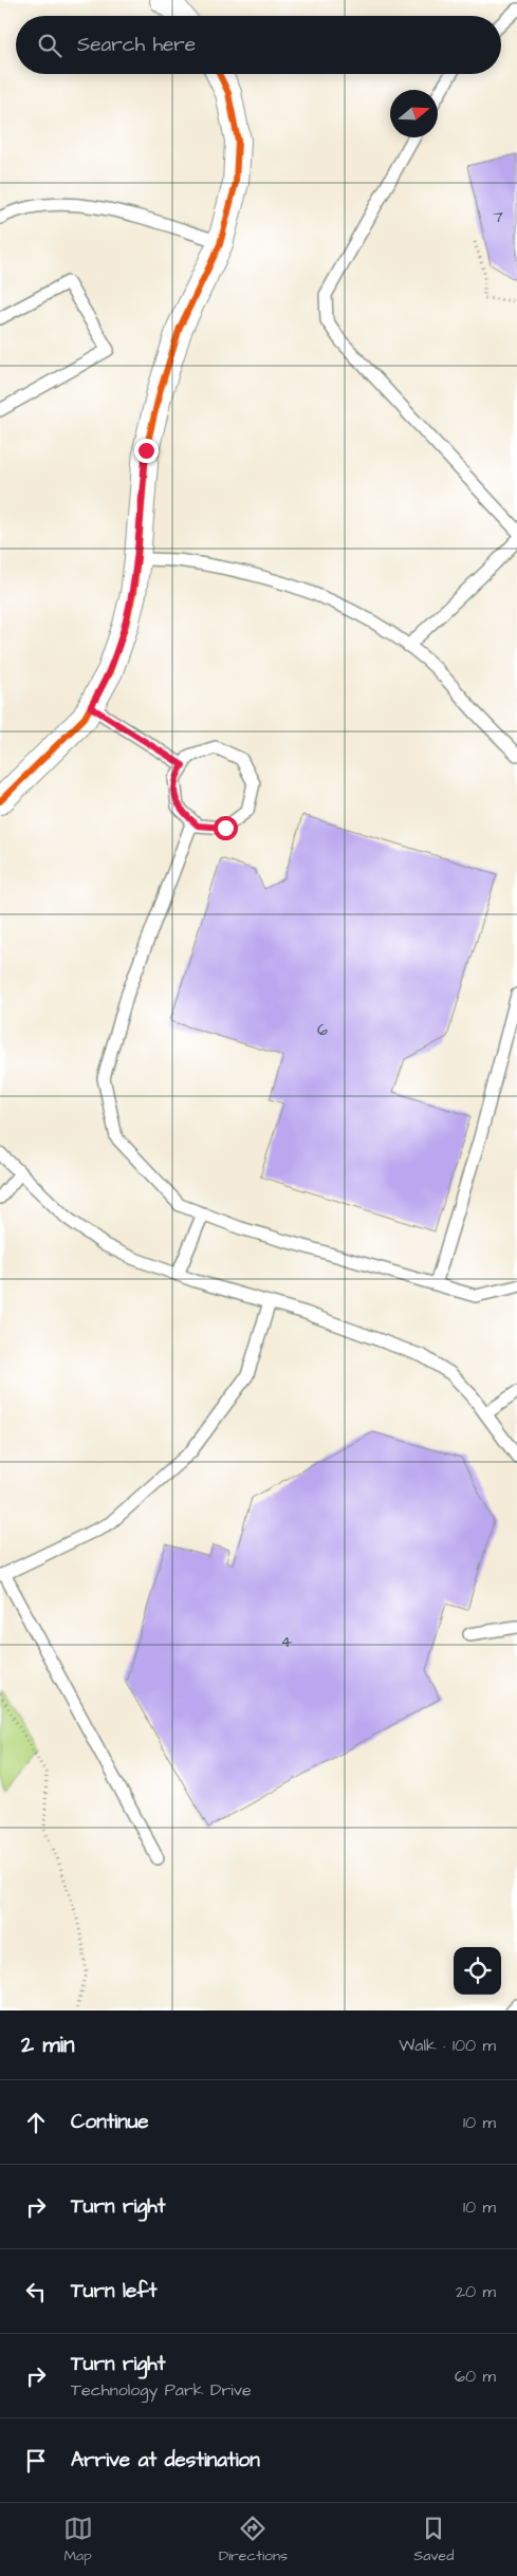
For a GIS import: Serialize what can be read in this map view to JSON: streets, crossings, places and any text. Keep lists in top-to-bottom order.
{
  "house_numbers": ["7", "6", "4"],
  "north": "right",
  "page": {
    "search": "Search here",
    "heading": ["2 min", "Walk · 100 m"],
    "list": [
      ["Continue", "10 m"],
      ["Turn right", "10 m"],
      ["Turn left", "20 m"],
      ["Turn right", "Technology Park Drive", "60 m"],
      "Arrive at destination"
    ],
    "nav": ["Map", "Directions", "Saved"]
  }
}
